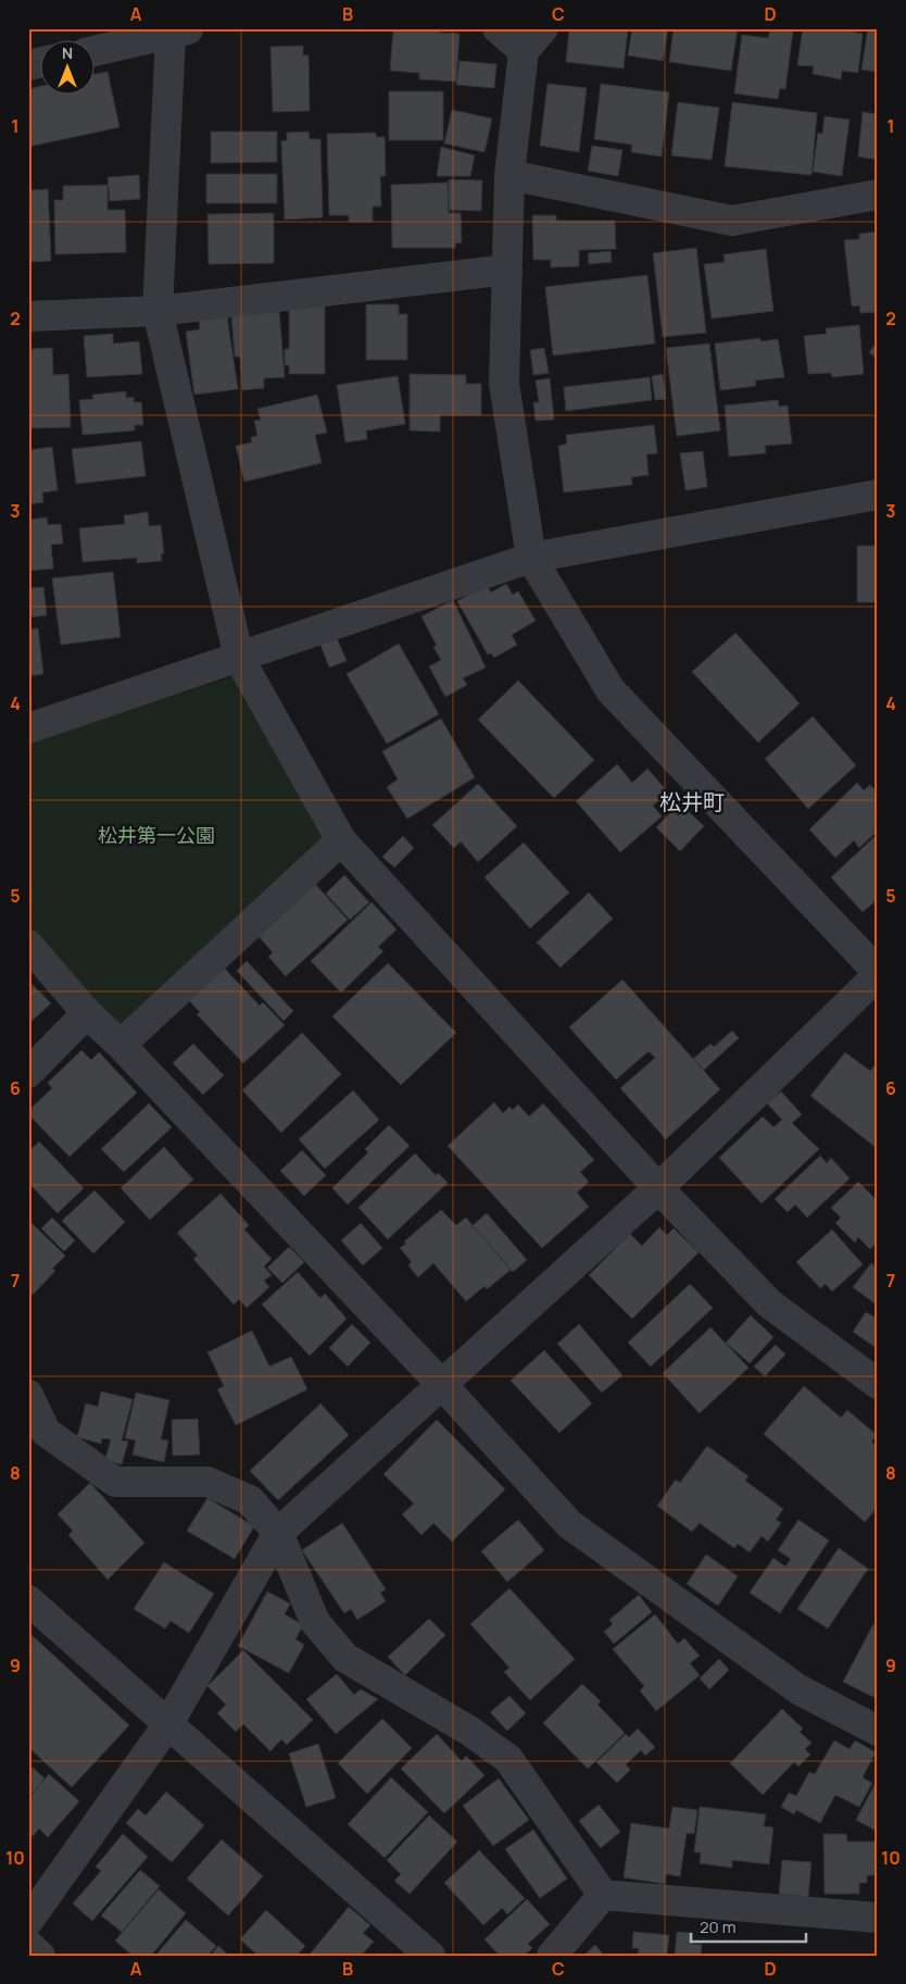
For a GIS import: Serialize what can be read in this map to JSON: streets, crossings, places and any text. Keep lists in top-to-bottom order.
{
  "districts": ["松井町"],
  "parks": ["松井第一公園"],
  "scale_bar": "20 m",
  "north": "top",
  "grid": {
    "columns": [
      "A",
      "B",
      "C",
      "D"
    ],
    "rows": [
      "1",
      "2",
      "3",
      "4",
      "5",
      "6",
      "7",
      "8",
      "9",
      "10"
    ]
  }
}
